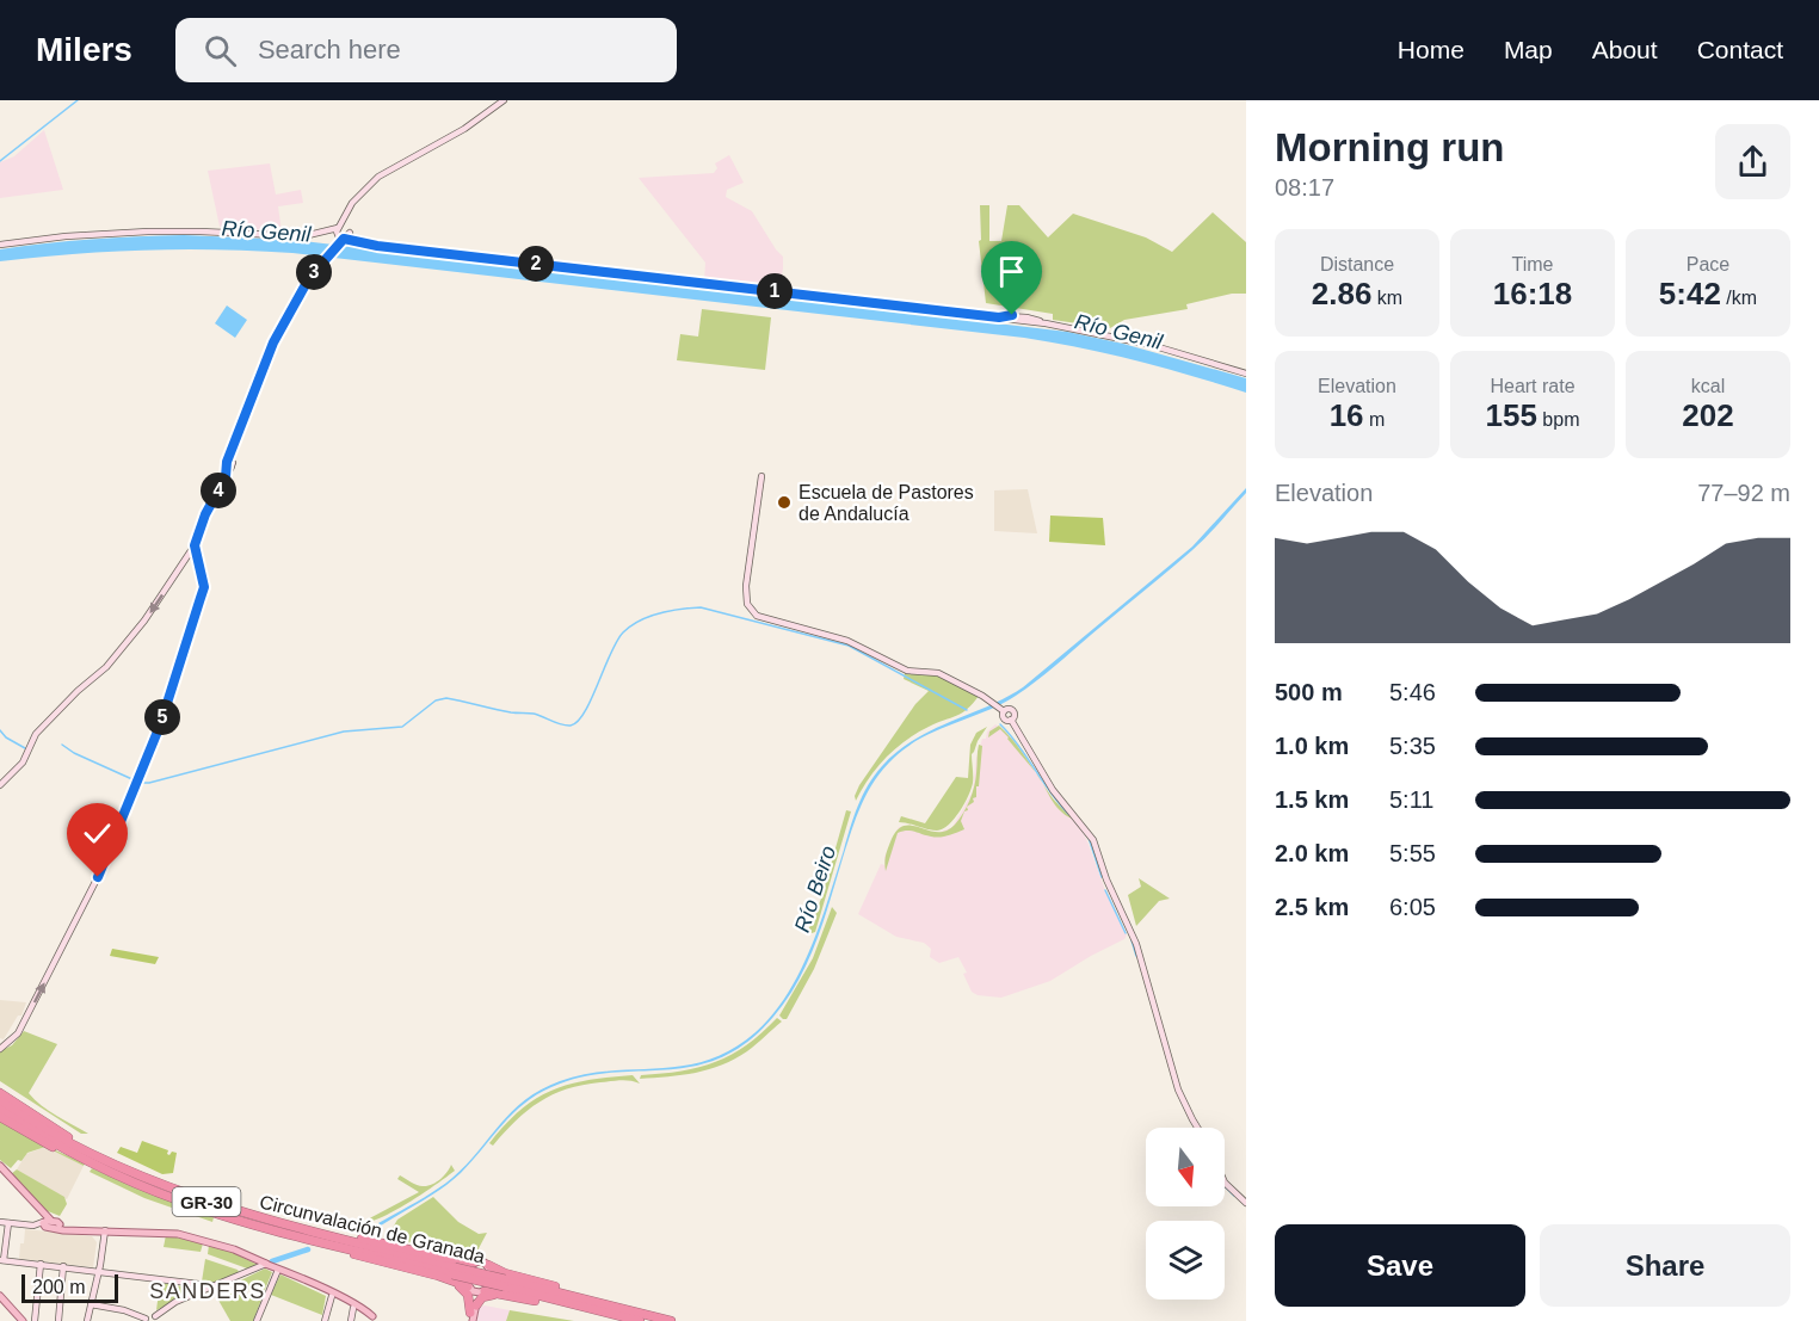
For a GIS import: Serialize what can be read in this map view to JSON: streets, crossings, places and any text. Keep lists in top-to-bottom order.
{
  "streets": {
    "highway": ["GR-30", "Circunvalación de Granada"]
  },
  "districts": ["SANDERS"],
  "water": ["Río Genil", "Río Beiro"],
  "places": ["Escuela de Pastores de Andalucía"],
  "scale_bar": "200 m",
  "north": "bottom",
  "page": {
    "header": "Milers",
    "search": "Search here",
    "nav": [
      "Home",
      "Map",
      "About",
      "Contact"
    ],
    "heading": ["Morning run", "08:17"],
    "stats": [
      ["Distance", "2.86 km"],
      ["Time", "16:18"],
      ["Pace", "5:42 /km"],
      ["Elevation", "16 m"],
      ["Heart rate", "155 bpm"],
      ["kcal", "202"]
    ],
    "pins": [
      "2",
      "3",
      "1",
      "4",
      "5"
    ],
    "chart": ["Elevation", "77–92 m"],
    "list": [
      {
        "name": "500 m",
        "note": "5:46"
      },
      {
        "name": "1.0 km",
        "note": "5:35"
      },
      {
        "name": "1.5 km",
        "note": "5:11"
      },
      {
        "name": "2.0 km",
        "note": "5:55"
      },
      {
        "name": "2.5 km",
        "note": "6:05"
      }
    ],
    "buttons": ["Save", "Share"],
    "scale": "200 m"
  }
}
